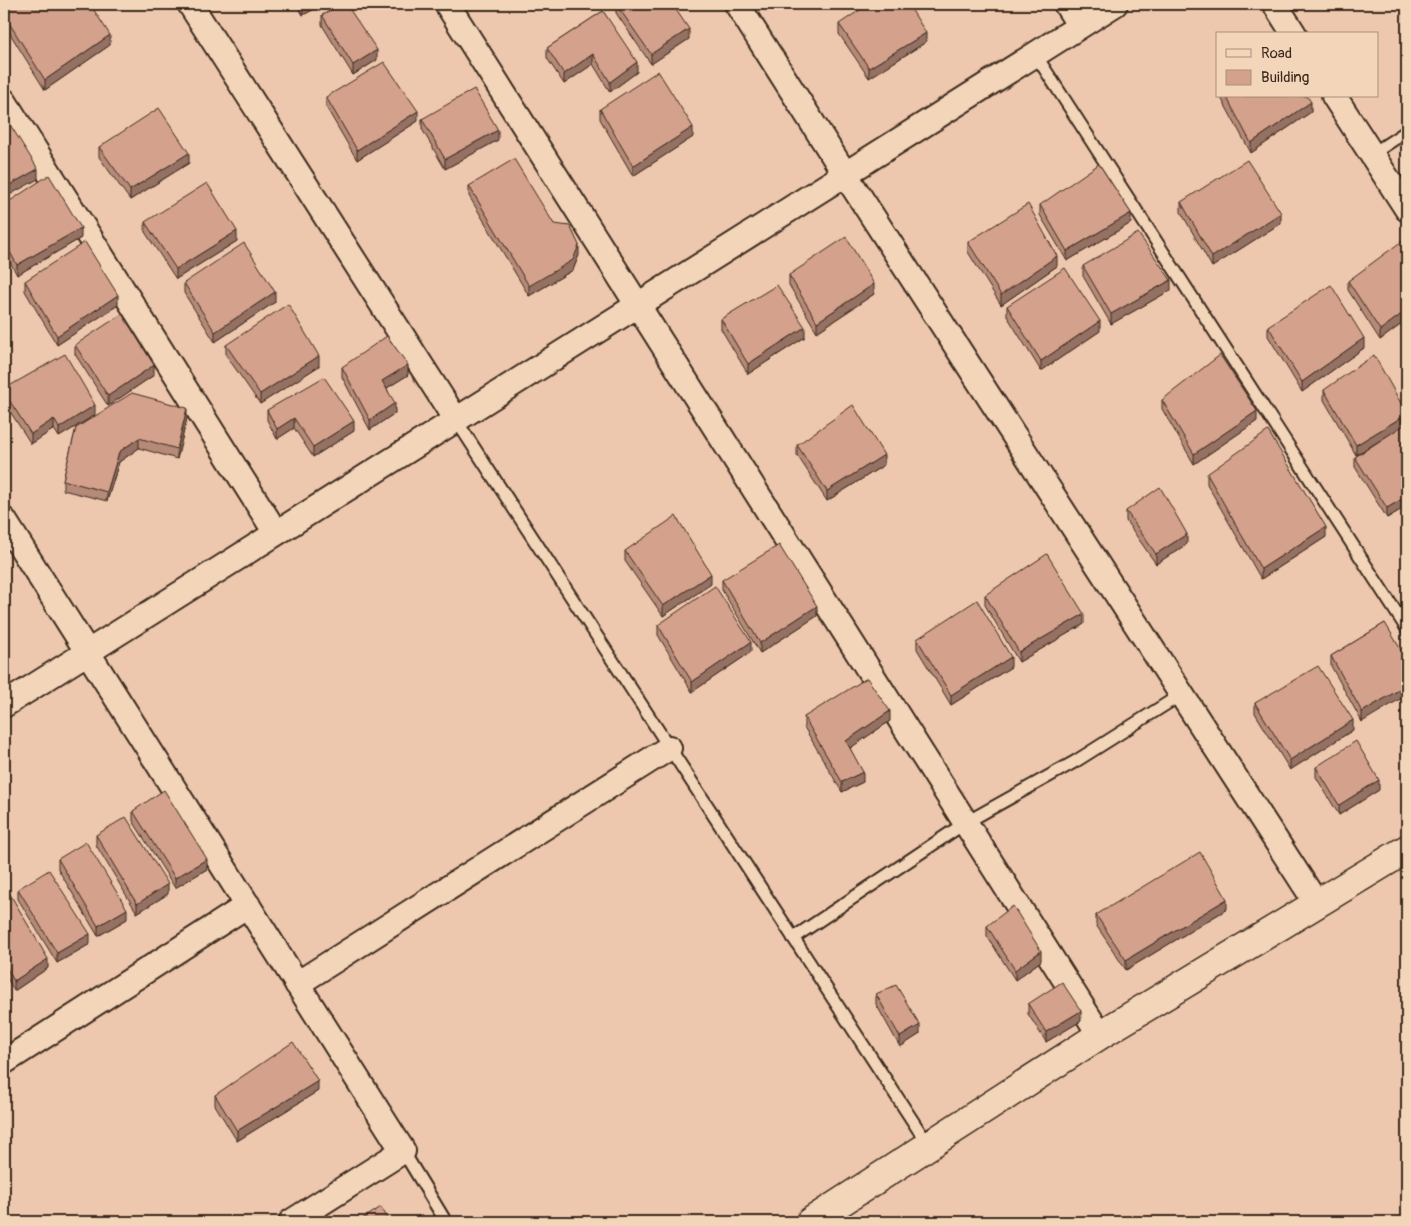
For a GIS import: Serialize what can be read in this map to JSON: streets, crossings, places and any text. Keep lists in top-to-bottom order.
{
  "legend": ["Road", "Building"]
}
